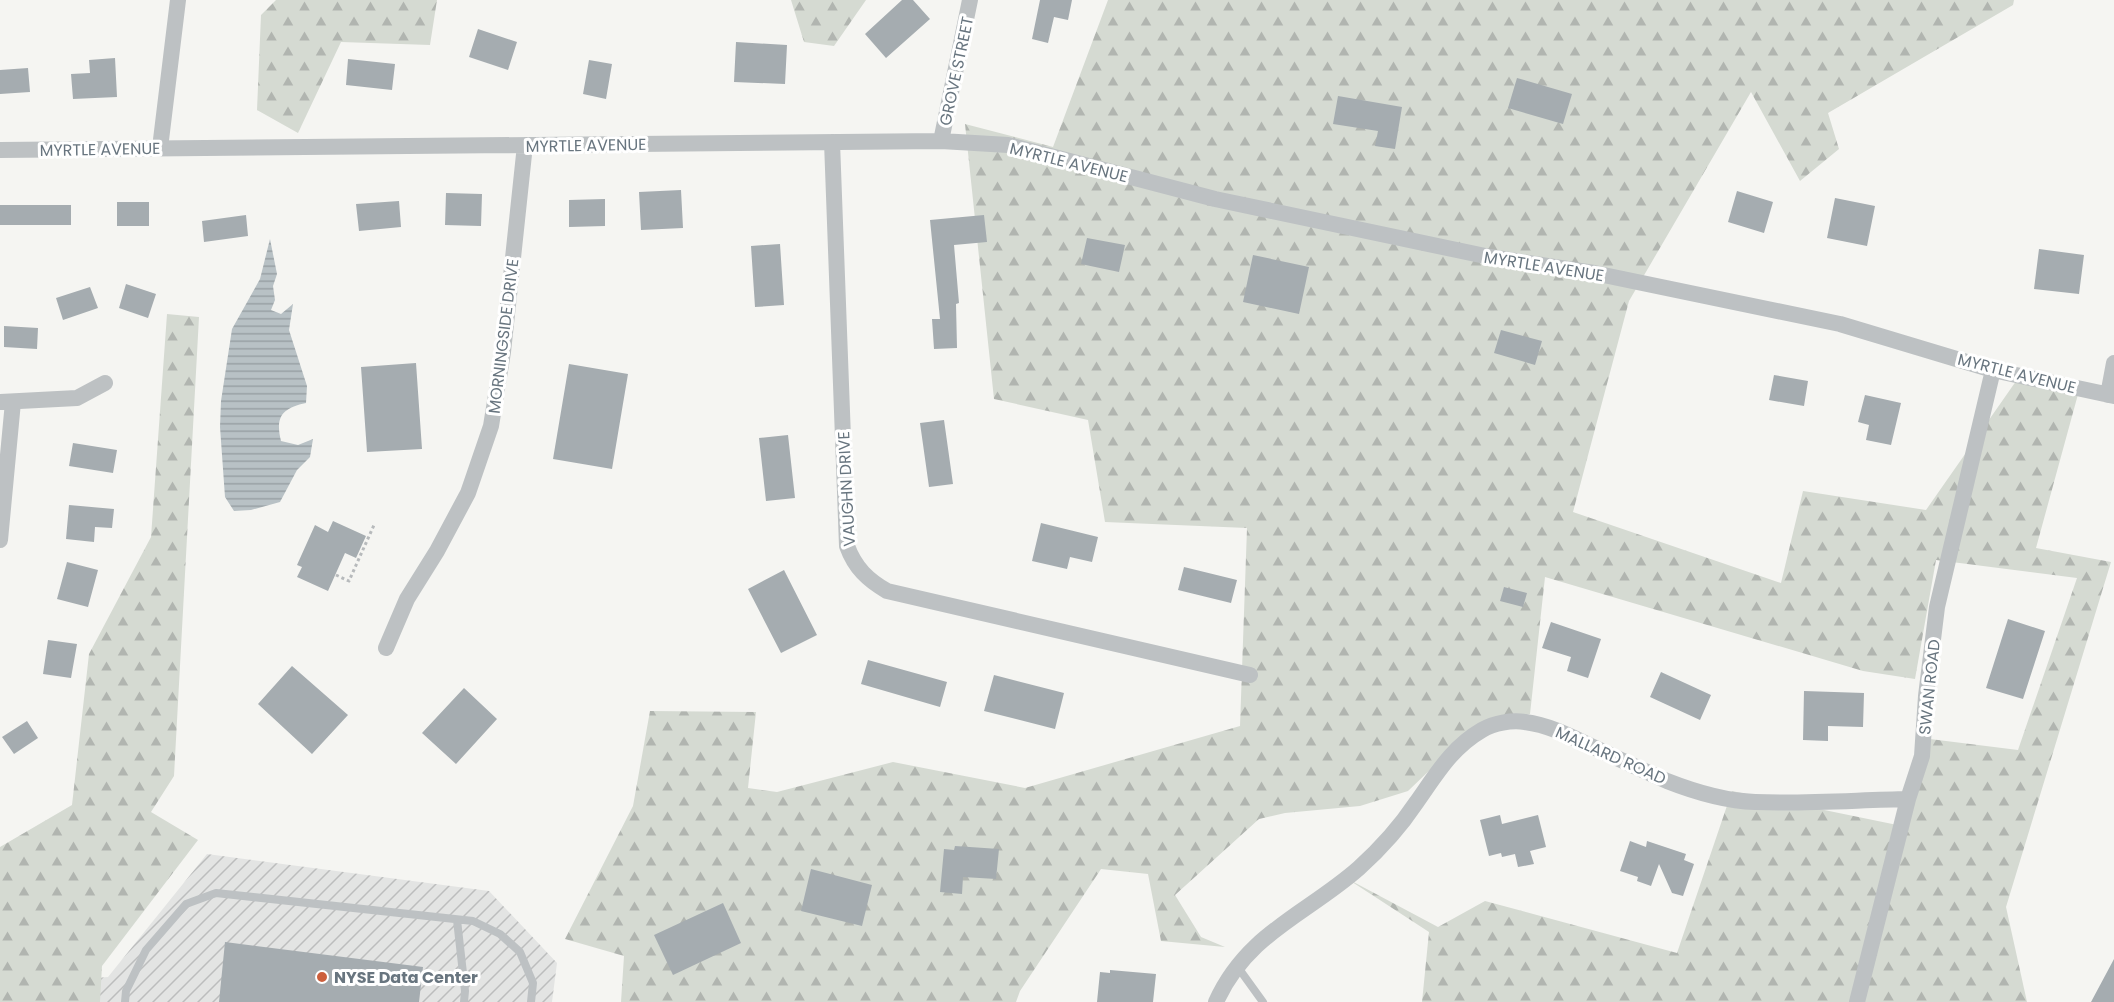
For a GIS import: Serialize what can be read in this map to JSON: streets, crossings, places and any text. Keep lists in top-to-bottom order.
{
  "streets": {
    "street": [
      "GROVE STREET",
      "MYRTLE AVENUE",
      "MORNINGSIDE DRIVE",
      "VAUGHN DRIVE",
      "SWAN ROAD",
      "MALLARD ROAD"
    ]
  },
  "crossings": [
    ["GROVE STREET", "MYRTLE AVENUE"],
    ["MYRTLE AVENUE", "MORNINGSIDE DRIVE"],
    ["MYRTLE AVENUE", "VAUGHN DRIVE"],
    ["MYRTLE AVENUE", "SWAN ROAD"],
    ["SWAN ROAD", "MALLARD ROAD"]
  ],
  "places": ["NYSE Data Center"]
}
